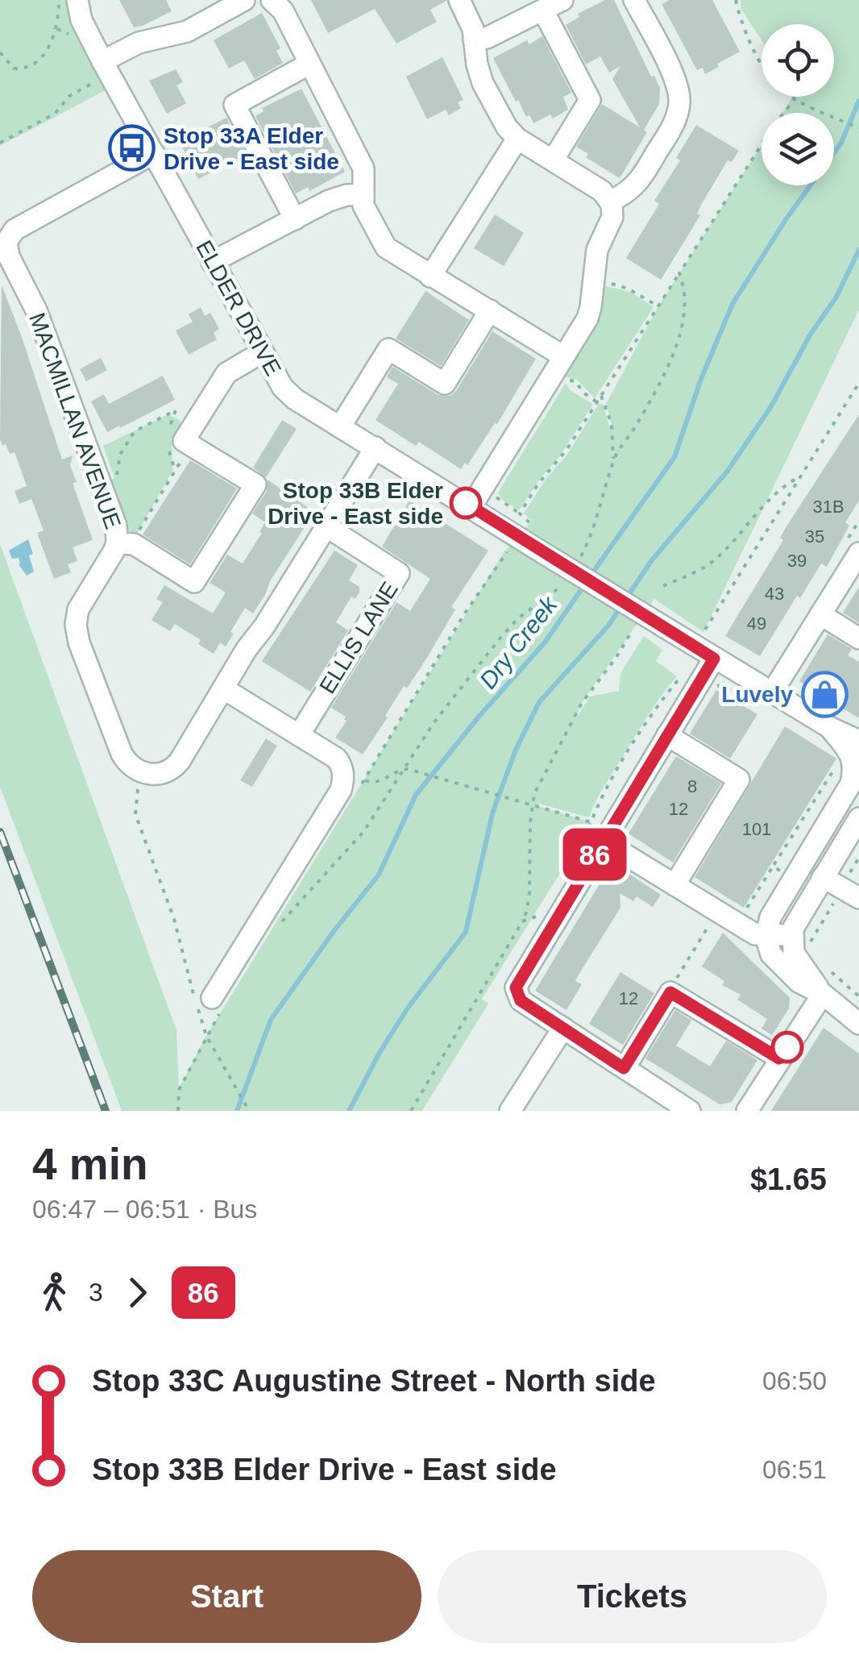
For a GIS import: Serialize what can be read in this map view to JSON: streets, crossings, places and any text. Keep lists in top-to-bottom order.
{
  "streets": {
    "street": ["ELDER DRIVE", "MACMILLAN AVENUE", "ELLIS LANE"]
  },
  "crossings": [
    ["ELDER DRIVE", "MACMILLAN AVENUE"]
  ],
  "water": ["Dry Creek"],
  "places": {
    "bus stop": ["Stop 33A Elder Drive - East side"],
    "other": ["Stop 33B Elder Drive - East side"],
    "shop": ["Luvely"]
  },
  "lines": ["bus line 86"],
  "house_numbers": [
    "31B",
    "35",
    "39",
    "43",
    "49",
    "8",
    "12",
    "101",
    "12"
  ],
  "page": {
    "on_map": "86",
    "heading": ["4 min", "06:47 – 06:51 · Bus", "$1.65"],
    "legs": ["3", "86"],
    "list": [
      {
        "name": "Stop 33C Augustine Street - North side",
        "value": "06:50"
      },
      {
        "name": "Stop 33B Elder Drive - East side",
        "value": "06:51"
      }
    ],
    "buttons": ["Start", "Tickets"]
  }
}
